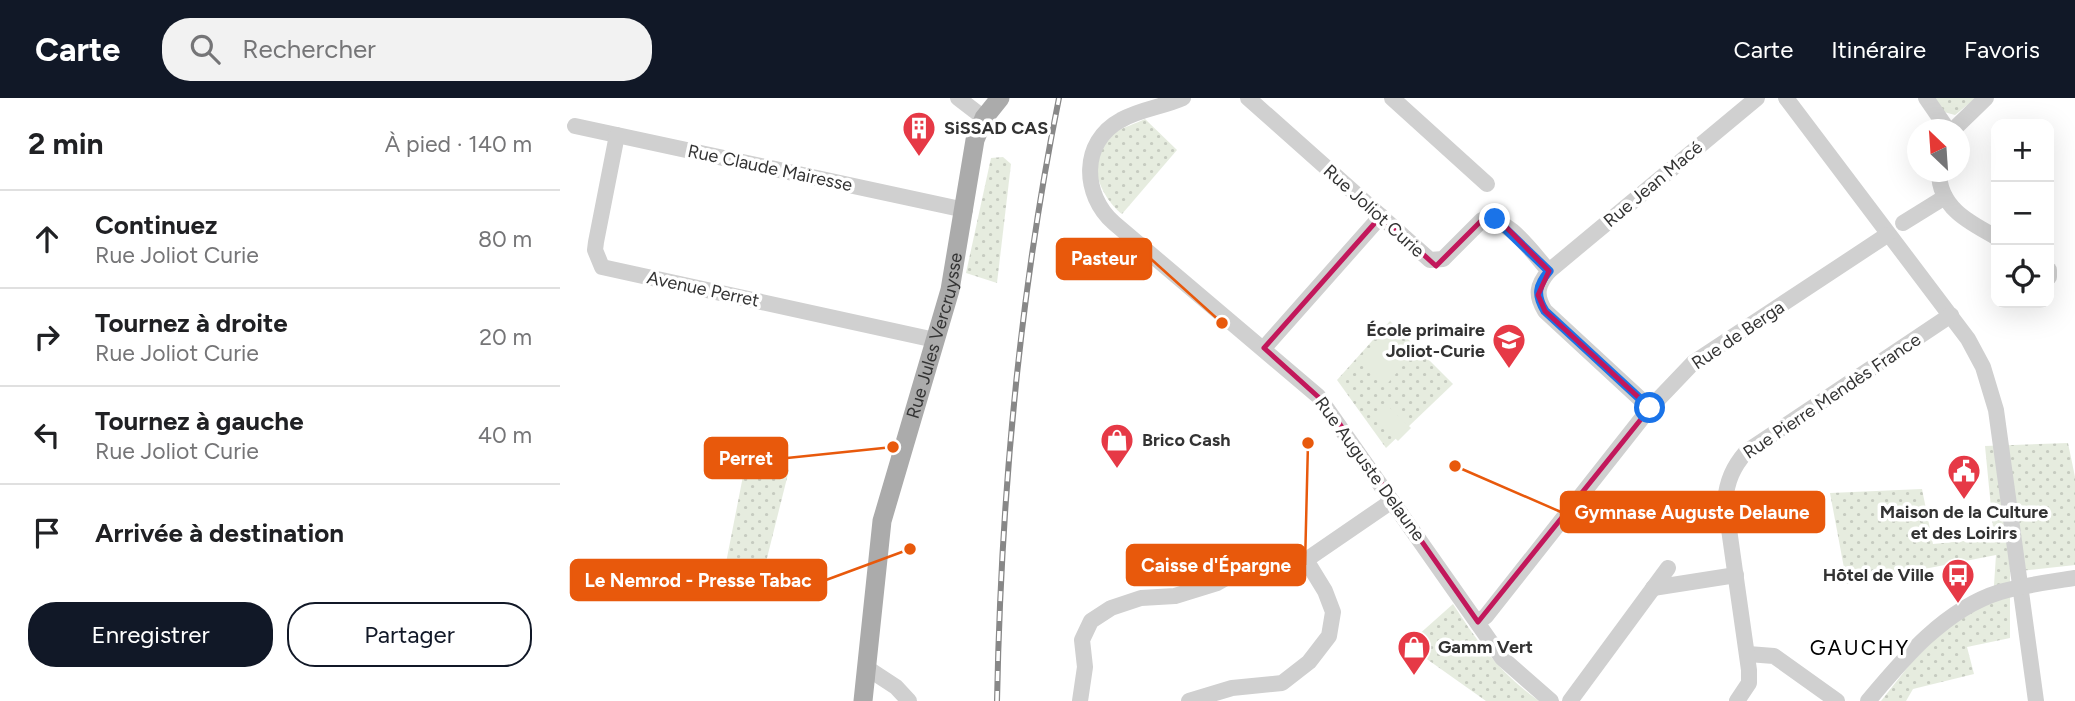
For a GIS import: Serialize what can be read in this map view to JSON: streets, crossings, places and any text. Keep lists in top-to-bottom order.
{
  "streets": {
    "main road": ["Rue Jules Vercruysse"],
    "street": [
      "Rue Claude Mairesse",
      "Rue Jean Macé",
      "Rue Joliot Curie",
      "Avenue Perret",
      "Rue de Berga",
      "Rue Pierre Mendès France",
      "Rue Auguste Delaune"
    ]
  },
  "crossings": [
    ["Rue Claude Mairesse", "Avenue Perret"],
    ["Rue Claude Mairesse", "Rue Jules Vercruysse"],
    ["Rue Jean Macé", "Rue Joliot Curie"],
    ["Avenue Perret", "Rue Jules Vercruysse"],
    ["Rue de Berga", "Rue Auguste Delaune"]
  ],
  "districts": ["GAUCHY"],
  "places": {
    "building": ["SiSSAD CAS"],
    "other": [
      "Pasteur",
      "Caisse d'Épargne",
      "Perret",
      "Gymnase Auguste Delaune",
      "Le Nemrod - Presse Tabac"
    ],
    "school or university": ["École primaire Joliot-Curie"],
    "shop": ["Brico Cash", "Gamm Vert"],
    "public building": ["Maison de la Culture et des Loirirs"],
    "bus stop": ["Hôtel de Ville"]
  },
  "north": "top left",
  "page": {
    "header": "Carte",
    "search": "Rechercher",
    "nav": ["Carte", "Itinéraire", "Favoris"],
    "heading": ["2 min", "À pied · 140 m"],
    "map_buttons": ["+", "−"],
    "list": [
      ["Continuez", "Rue Joliot Curie", "80 m"],
      ["Tournez à droite", "Rue Joliot Curie", "20 m"],
      ["Tournez à gauche", "Rue Joliot Curie", "40 m"],
      "Arrivée à destination"
    ],
    "buttons": ["Enregistrer", "Partager"]
  }
}
